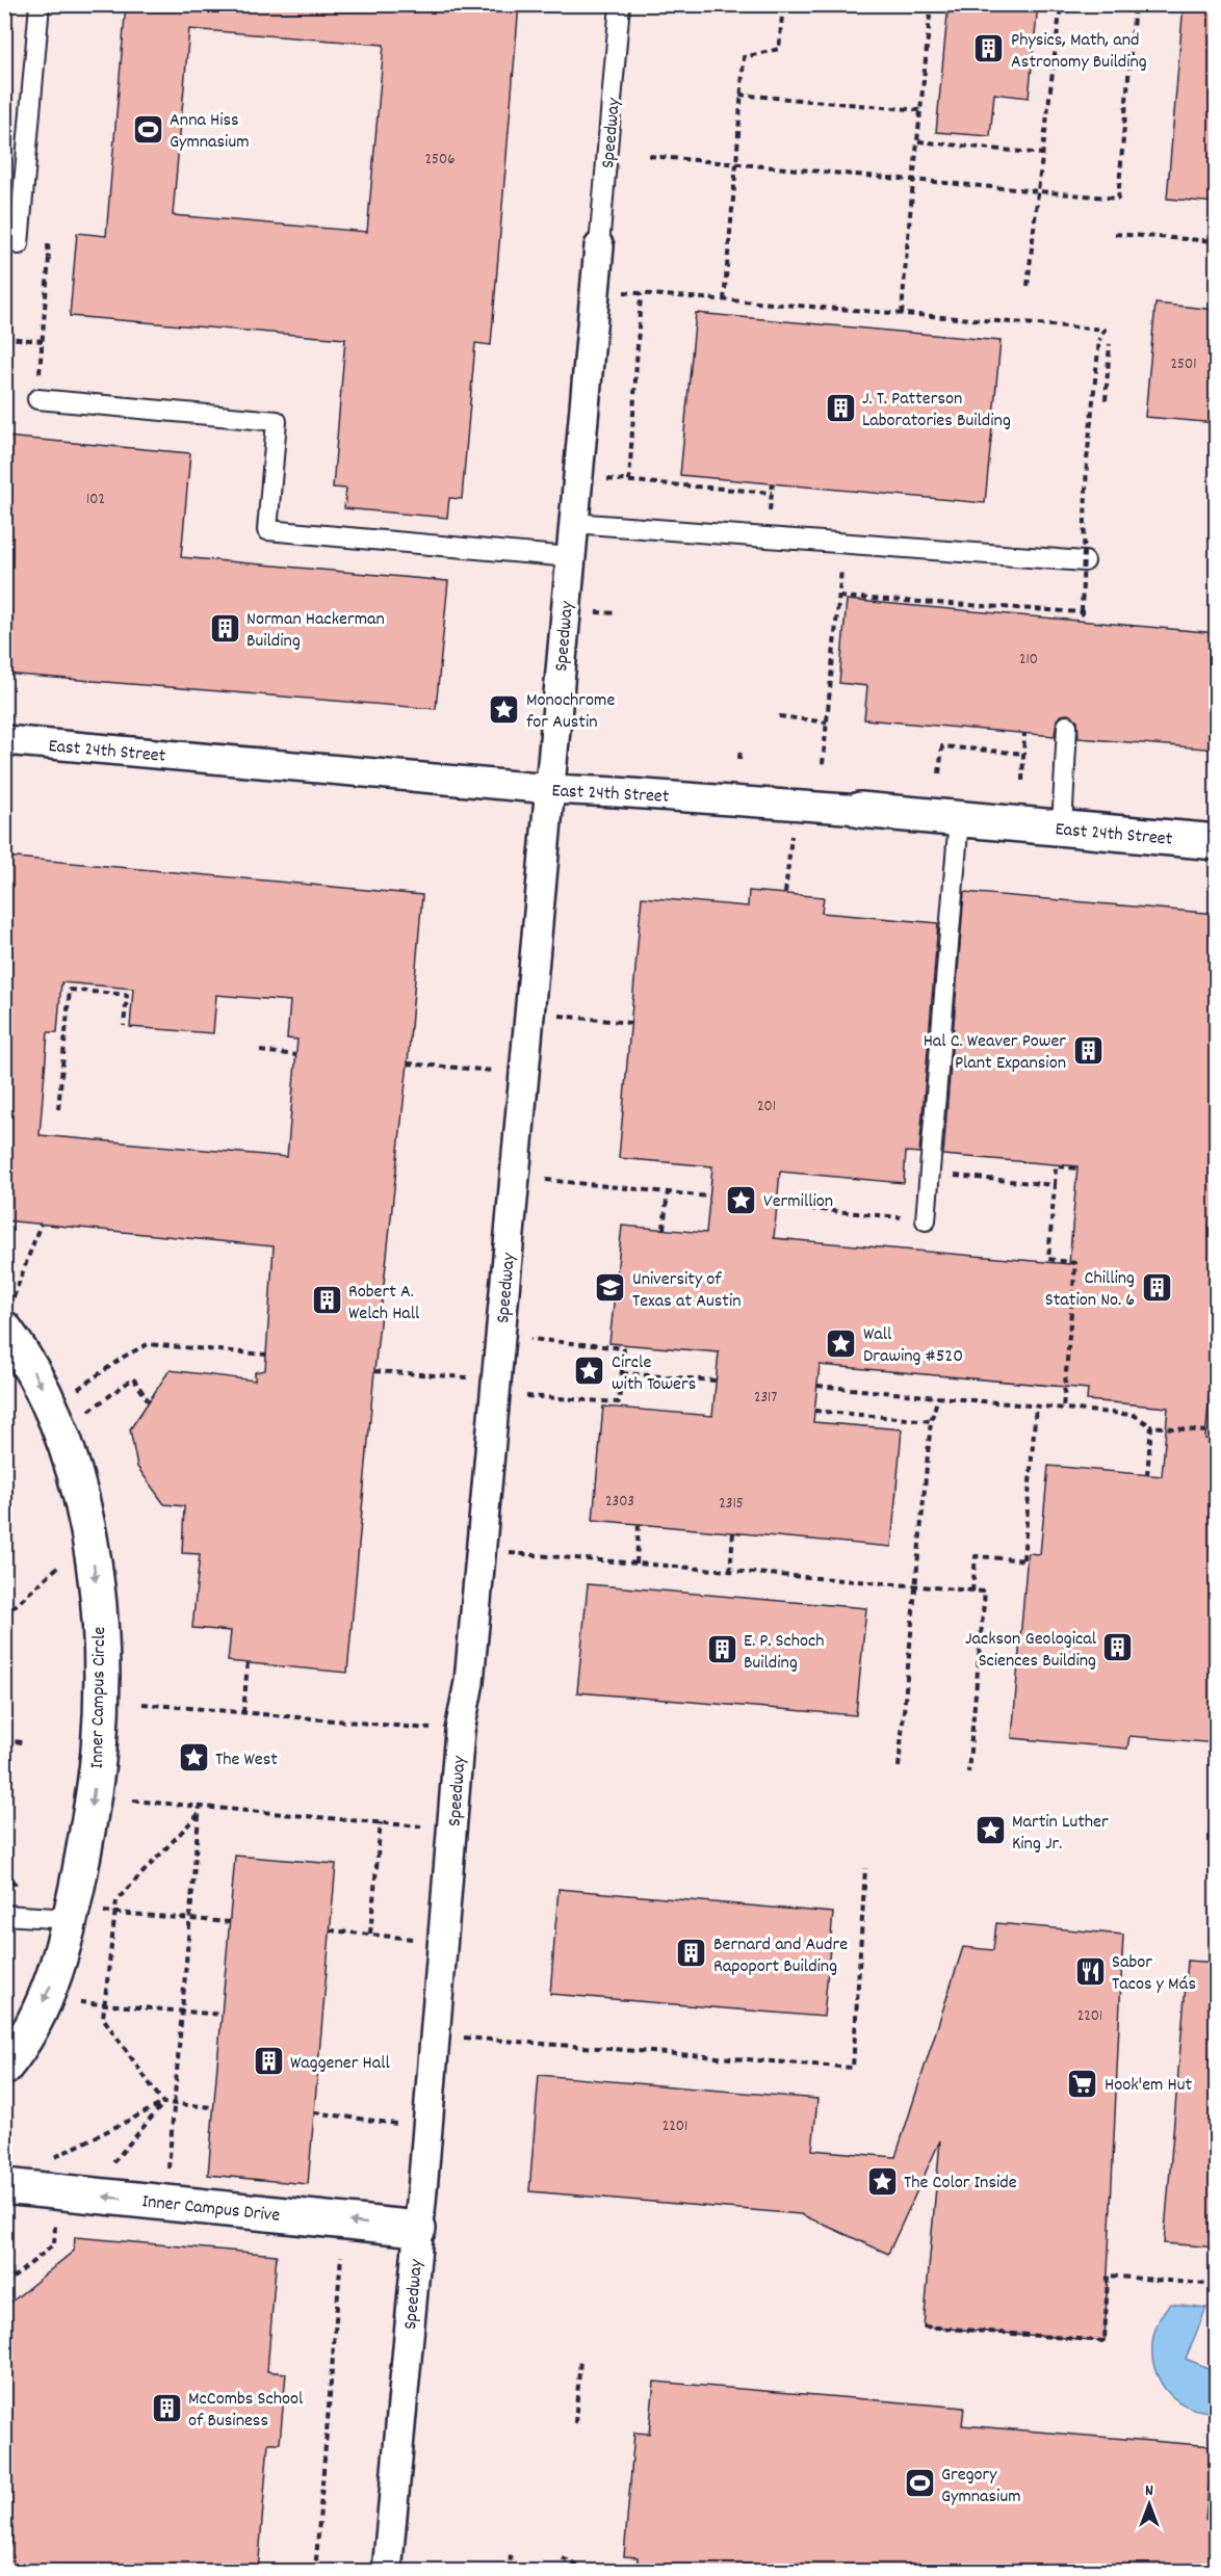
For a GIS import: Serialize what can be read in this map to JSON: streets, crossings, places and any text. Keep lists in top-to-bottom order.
{
  "streets": {
    "street": [
      "Speedway",
      "East 24th Street",
      "Inner Campus Circle",
      "Inner Campus Drive"
    ]
  },
  "crossings": [
    ["Speedway", "East 24th Street"],
    ["Speedway", "Inner Campus Drive"]
  ],
  "one_way": ["Inner Campus Circle", "Inner Campus Drive"],
  "places": {
    "building": [
      "Physics, Math, and Astronomy Building",
      "J. T. Patterson Laboratories Building",
      "Norman Hackerman Building",
      "Hal C. Weaver Power Plant Expansion",
      "Chilling Station No. 6",
      "Robert A. Welch Hall",
      "Jackson Geological Sciences Building",
      "E. P. Schoch Building",
      "Bernard and Audre Rapoport Building",
      "Waggener Hall",
      "McCombs School of Business"
    ],
    "sports": ["Anna Hiss Gymnasium", "Gregory Gymnasium"],
    "place": [
      "Monochrome for Austin",
      "Vermillion",
      "Wall Drawing #520",
      "Circle with Towers",
      "The West",
      "Martin Luther King Jr.",
      "The Color Inside"
    ],
    "school or university": ["University of Texas at Austin"],
    "restaurant": ["Sabor Tacos y Más"],
    "supermarket": ["Hook'em Hut"]
  },
  "house_numbers": [
    "2506",
    "2501",
    "102",
    "210",
    "201",
    "2317",
    "2303",
    "2315",
    "2201",
    "2201"
  ],
  "north": "top"
}
